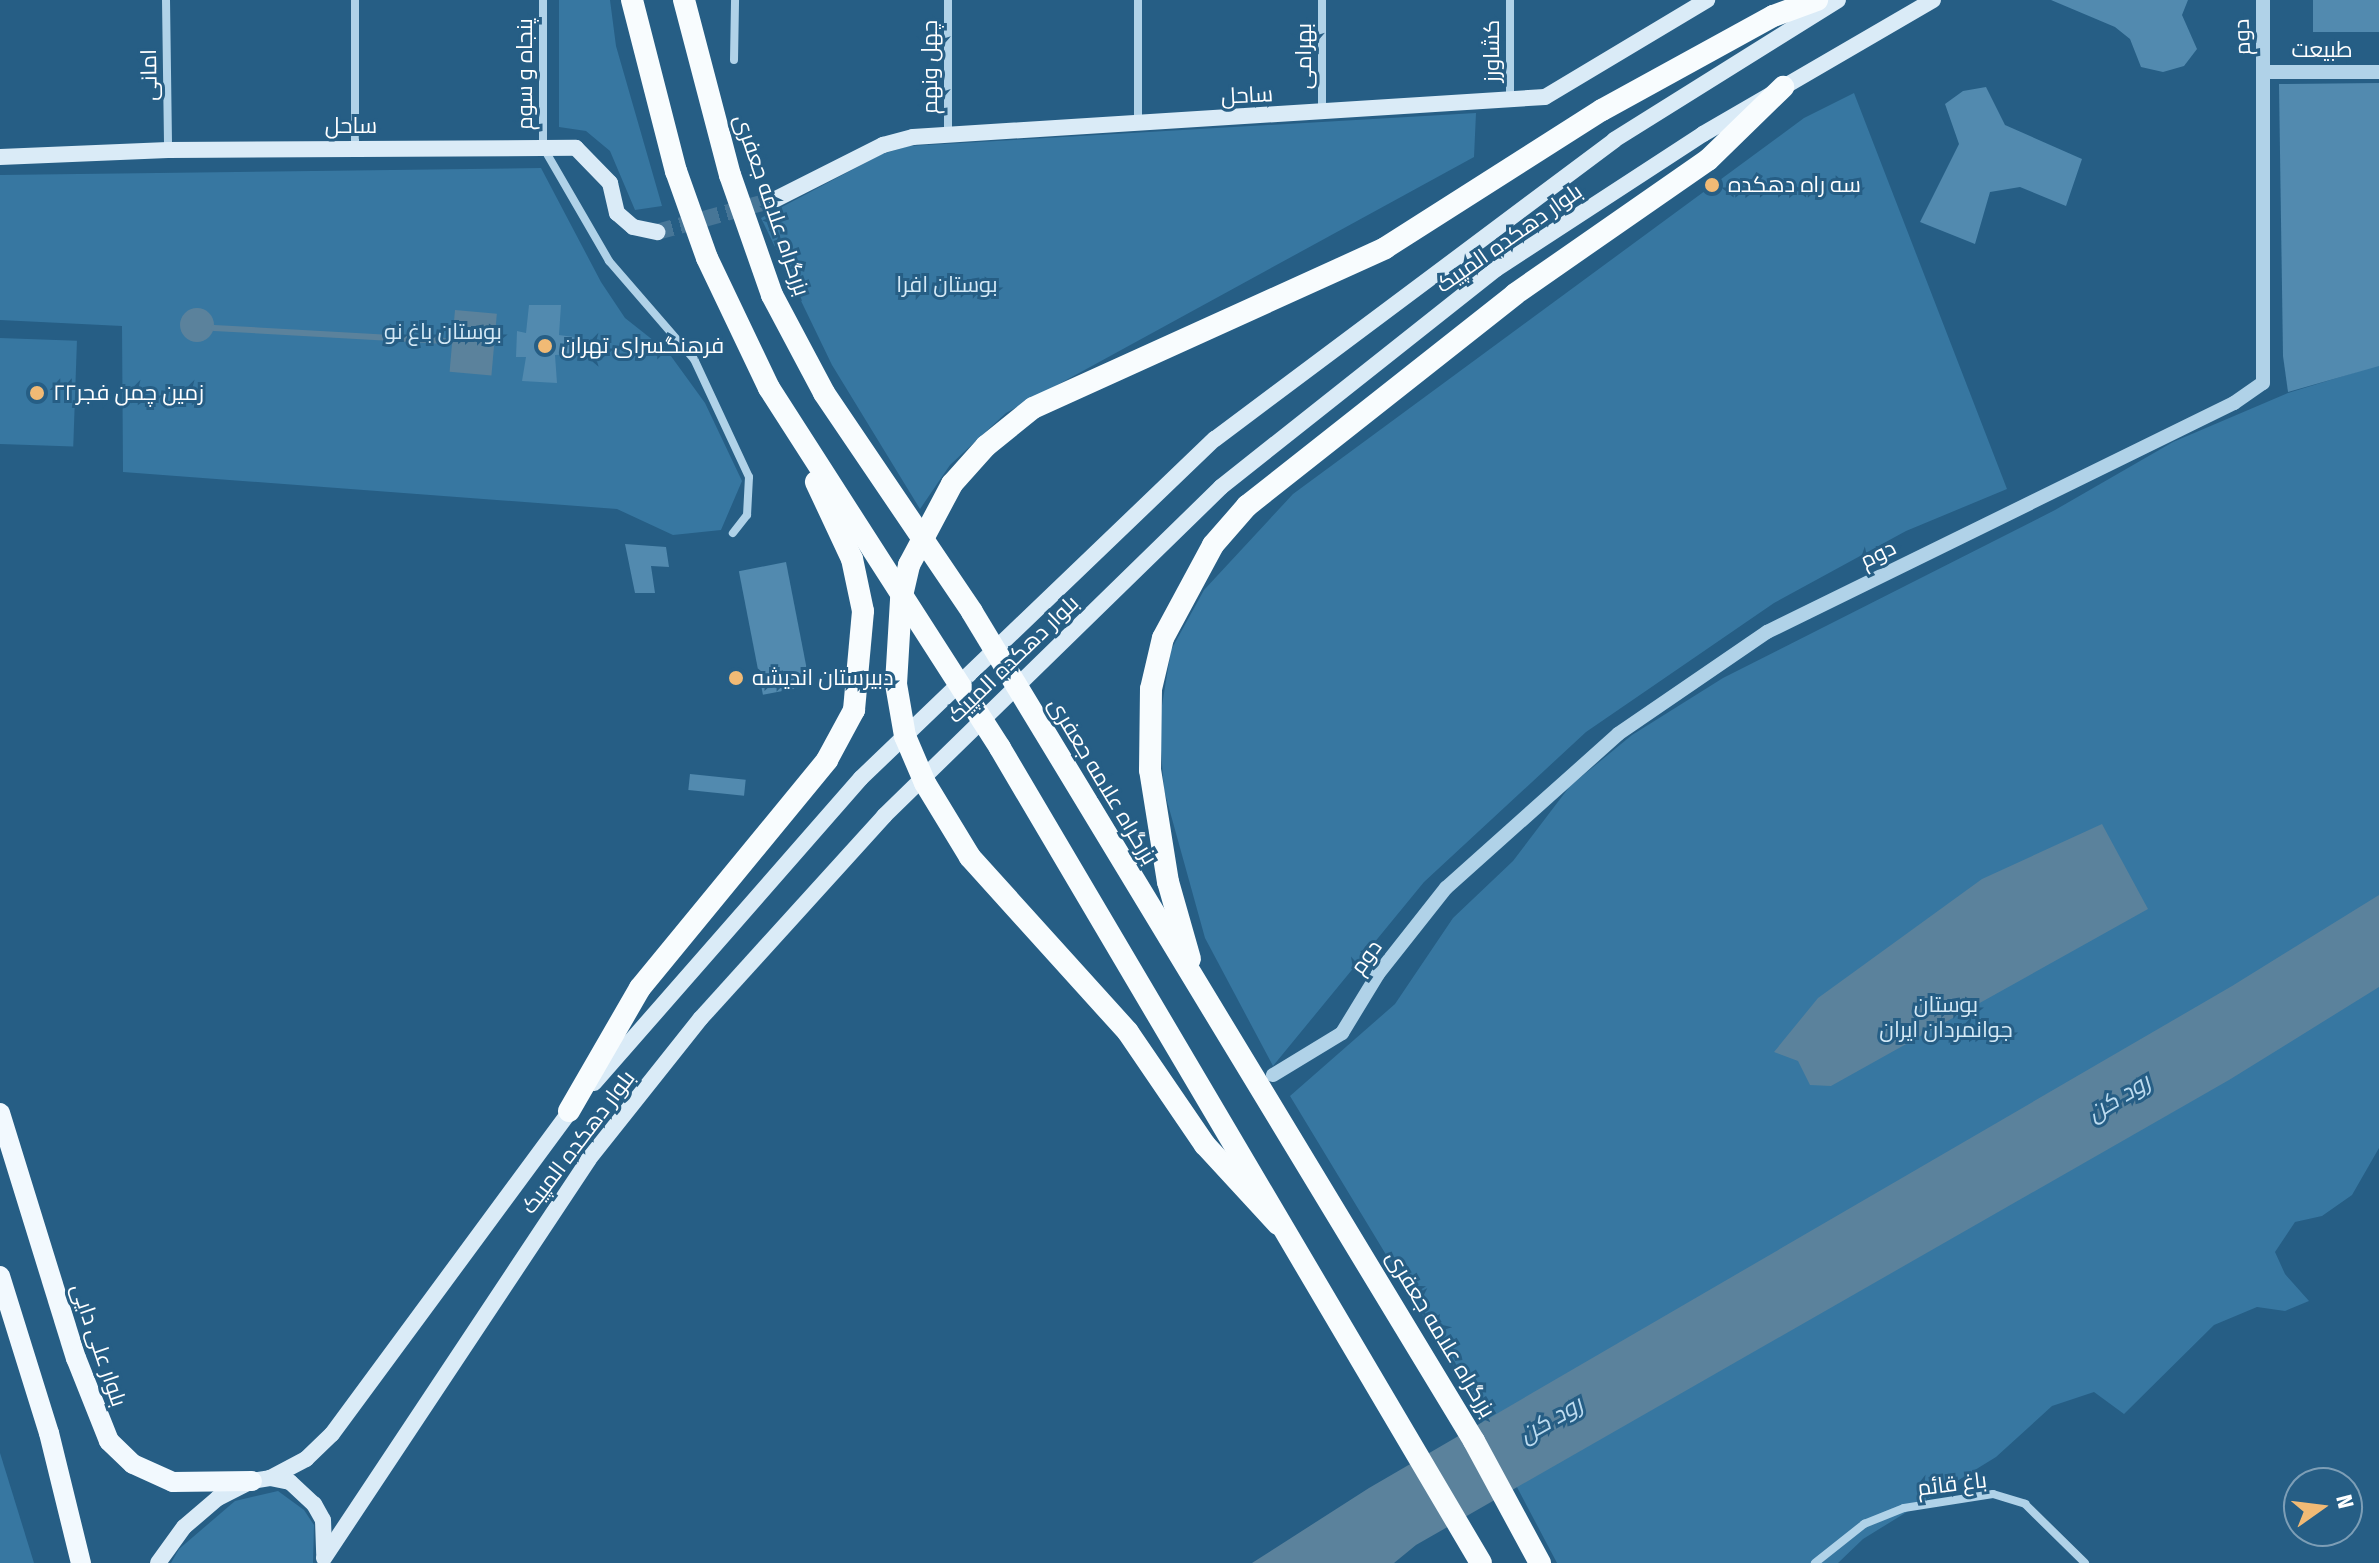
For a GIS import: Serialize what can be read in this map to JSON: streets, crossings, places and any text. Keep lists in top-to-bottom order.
{
  "streets": {
    "highway": ["بزرگراه علامه جعفری"],
    "main road": ["ساحل", "بلوار دهکده المپیک", "بلوار علی دایی"],
    "street": [
      "دوم",
      "طبیعت",
      "کشاورز",
      "بهرامی",
      "چهل ونهم",
      "پنجاه و سوم",
      "امانی",
      "باغ قائم"
    ]
  },
  "crossings": [
    ["دوم", "طبیعت"],
    ["کشاورز", "ساحل"],
    ["بهرامی", "ساحل"],
    ["چهل ونهم", "ساحل"],
    ["پنجاه و سوم", "ساحل"],
    ["امانی", "ساحل"],
    ["بلوار دهکده المپیک", "بلوار علی دایی"]
  ],
  "water": ["رود کن"],
  "parks": ["بوستان افرا", "بوستان باغ نو", "بوستان جوانمردان ایران"],
  "places": [
    "سه راه دهکده",
    "فرهنگسرای تهران",
    "زمین چمن فجر۲۲",
    "دبیرستان اندیشه"
  ],
  "north": "right"
}
